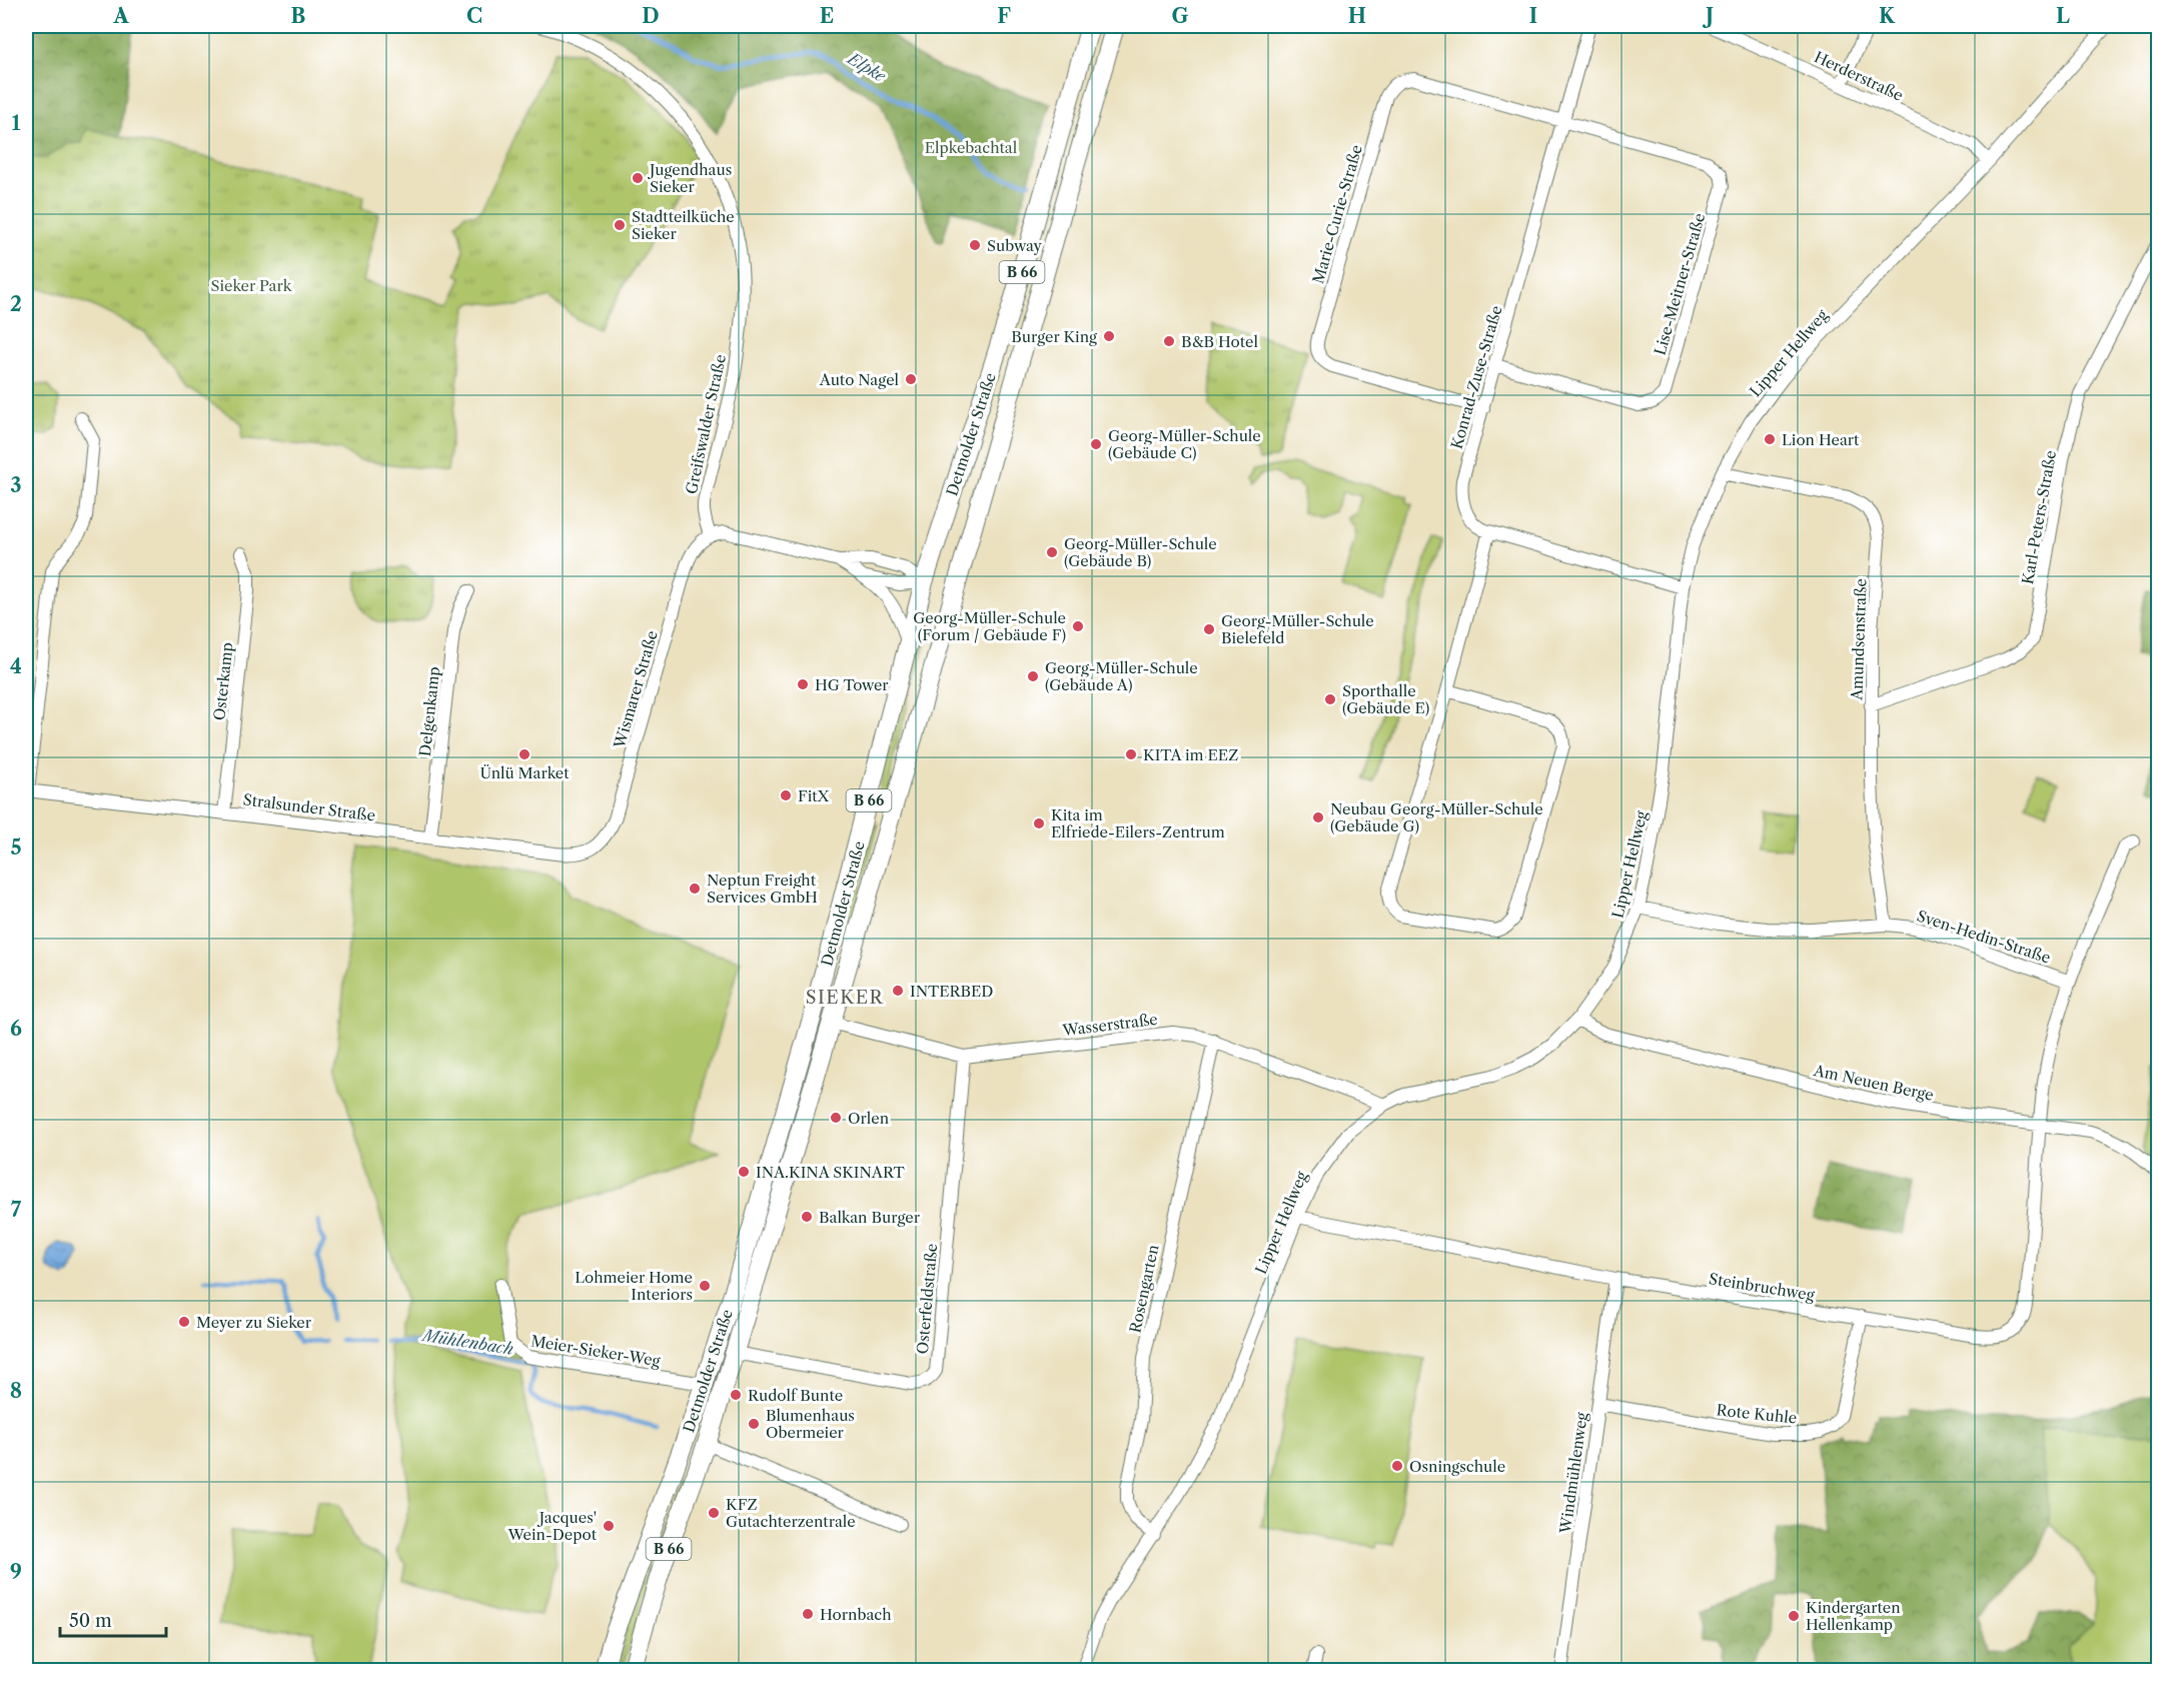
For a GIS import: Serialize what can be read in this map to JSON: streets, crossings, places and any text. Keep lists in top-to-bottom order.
{
  "streets": {
    "main road": ["B 66", "Detmolder Straße"],
    "street": [
      "Herderstraße",
      "Marie-Curie-Straße",
      "Lise-Meitner-Straße",
      "Lipper Hellweg",
      "Konrad-Zuse-Straße",
      "Greifswalder Straße",
      "Karl-Peters-Straße",
      "Amundsenstraße",
      "Osterkamp",
      "Wismarer Straße",
      "Delgenkamp",
      "Stralsunder Straße",
      "Sven-Hedin-Straße",
      "Wasserstraße",
      "Am Neuen Berge",
      "Steinbruchweg",
      "Rosengarten",
      "Osterfeldstraße",
      "Meier-Sieker-Weg",
      "Rote Kuhle",
      "Windmühlenweg"
    ]
  },
  "crossings": [
    ["Herderstraße", "Lipper Hellweg"],
    ["Marie-Curie-Straße", "Lise-Meitner-Straße"],
    ["Marie-Curie-Straße", "Konrad-Zuse-Straße"],
    ["Lise-Meitner-Straße", "Konrad-Zuse-Straße"],
    ["Lipper Hellweg", "Konrad-Zuse-Straße"],
    ["Lipper Hellweg", "Amundsenstraße"],
    ["Lipper Hellweg", "Sven-Hedin-Straße"],
    ["Lipper Hellweg", "Wasserstraße"],
    ["Lipper Hellweg", "Am Neuen Berge"],
    ["Lipper Hellweg", "Steinbruchweg"],
    ["Lipper Hellweg", "Rosengarten"],
    ["Greifswalder Straße", "Wismarer Straße"],
    ["Detmolder Straße", "Wasserstraße"],
    ["Detmolder Straße", "Osterfeldstraße"],
    ["Detmolder Straße", "Meier-Sieker-Weg"],
    ["Karl-Peters-Straße", "Amundsenstraße"],
    ["Amundsenstraße", "Sven-Hedin-Straße"],
    ["Osterkamp", "Stralsunder Straße"],
    ["Wismarer Straße", "Stralsunder Straße"],
    ["Delgenkamp", "Stralsunder Straße"],
    ["Sven-Hedin-Straße", "Steinbruchweg"],
    ["Wasserstraße", "Rosengarten"],
    ["Wasserstraße", "Osterfeldstraße"],
    ["Am Neuen Berge", "Steinbruchweg"],
    ["Steinbruchweg", "Rote Kuhle"],
    ["Steinbruchweg", "Windmühlenweg"],
    ["Rote Kuhle", "Windmühlenweg"]
  ],
  "districts": ["SIEKER"],
  "water": ["Elpke", "Mühlenbach"],
  "parks": ["Elpkebachtal", "Sieker Park"],
  "places": [
    "Jugendhaus Sieker",
    "Stadtteilküche Sieker",
    "Subway",
    "Burger King",
    "B&B Hotel",
    "Auto Nagel",
    "Lion Heart",
    "Georg-Müller-Schule (Gebäude C)",
    "Georg-Müller-Schule (Gebäude B)",
    "Georg-Müller-Schule (Forum / Gebäude F)",
    "Georg-Müller-Schule Bielefeld",
    "Georg-Müller-Schule (Gebäude A)",
    "HG Tower",
    "Sporthalle (Gebäude E)",
    "Ünlü Market",
    "KITA im EEZ",
    "FitX",
    "Neubau Georg-Müller-Schule (Gebäude G)",
    "Kita im Elfriede-Eilers-Zentrum",
    "Neptun Freight Services GmbH",
    "INTERBED",
    "Orlen",
    "INA.KINA SKINART",
    "Balkan Burger",
    "Lohmeier Home Interiors",
    "Meyer zu Sieker",
    "Rudolf Bunte",
    "Blumenhaus Obermeier",
    "Osningschule",
    "KFZ Gutachterzentrale",
    "Jacques' Wein-Depot",
    "Hornbach",
    "Kindergarten Hellenkamp"
  ],
  "scale_bar": "50 m",
  "grid": {
    "columns": [
      "A",
      "B",
      "C",
      "D",
      "E",
      "F",
      "G",
      "H",
      "I",
      "J",
      "K",
      "L"
    ],
    "rows": [
      "1",
      "2",
      "3",
      "4",
      "5",
      "6",
      "7",
      "8",
      "9"
    ]
  }
}
